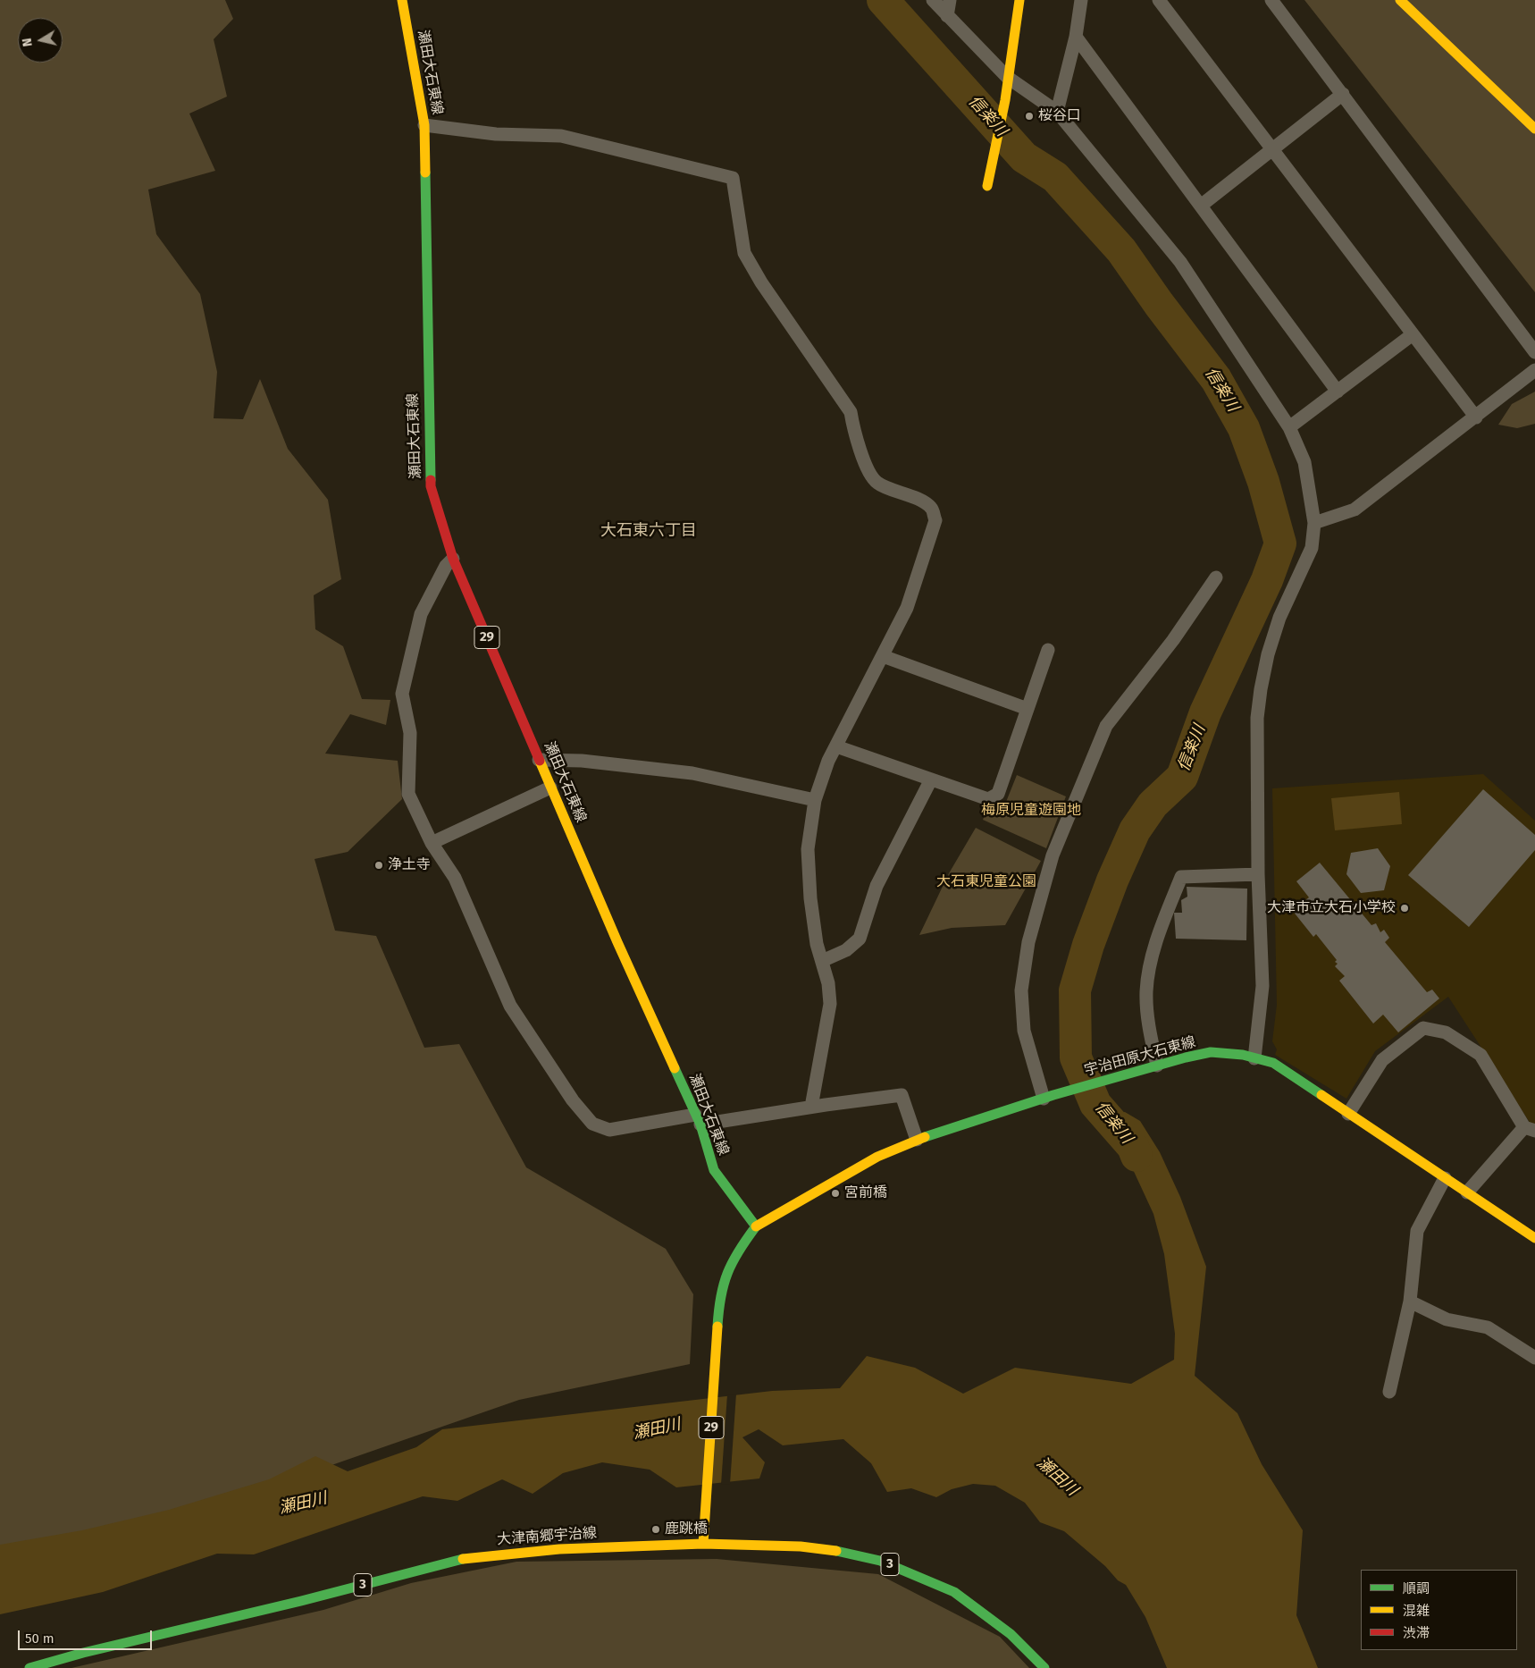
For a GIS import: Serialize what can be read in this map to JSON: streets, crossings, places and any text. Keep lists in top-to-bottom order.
{
  "streets": {
    "main road": [
      "瀬田大石東線",
      "29",
      "宇治田原大石東線",
      "大津南郷宇治線",
      "3"
    ]
  },
  "crossings": [
    ["瀬田大石東線", "29"],
    ["瀬田大石東線", "宇治田原大石東線"],
    ["29", "宇治田原大石東線"],
    ["29", "大津南郷宇治線"]
  ],
  "districts": ["大石東六丁目"],
  "water": ["信楽川", "瀬田川"],
  "parks": ["梅原児童遊園地", "大石東児童公園"],
  "places": [
    "桜谷口",
    "浄土寺",
    "大津市立大石小学校",
    "宮前橋",
    "鹿跳橋"
  ],
  "legend": ["順調", "混雑", "渋滞"],
  "scale_bar": "50 m",
  "north": "left"
}
